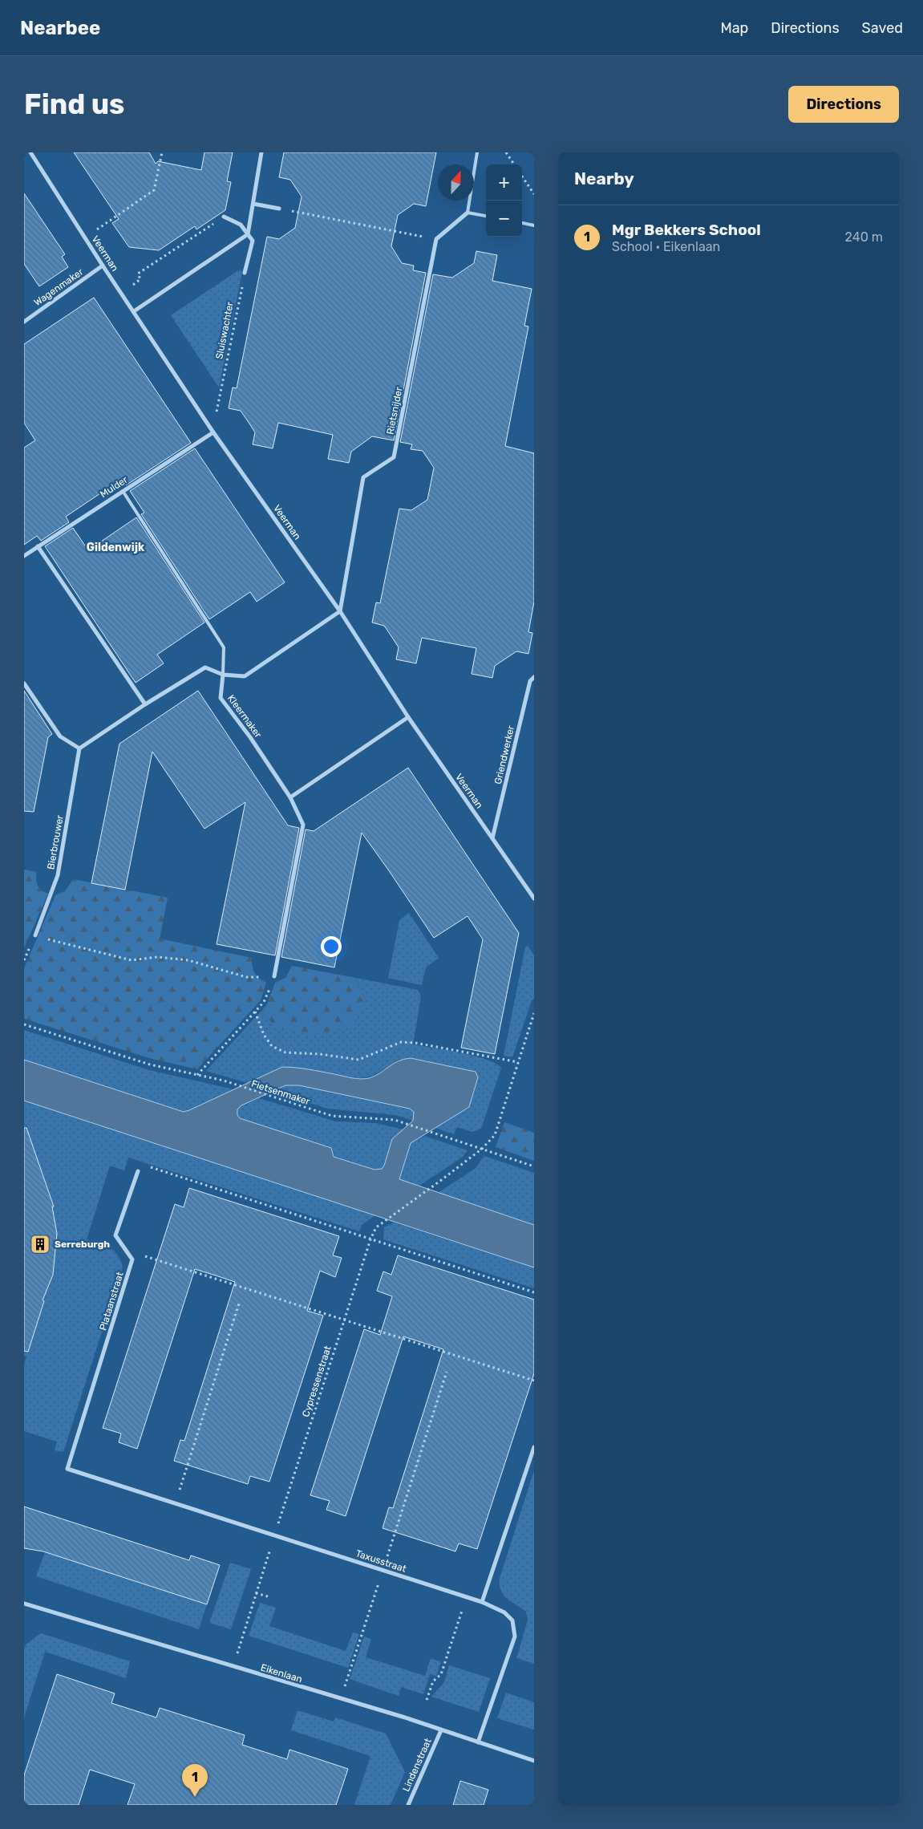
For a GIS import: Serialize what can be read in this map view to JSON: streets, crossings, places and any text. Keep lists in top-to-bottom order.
{
  "streets": {
    "street": [
      "Veerman",
      "Wagenmaker",
      "Rietsnijder",
      "Mulder",
      "Kleermaker",
      "Griendwerker",
      "Bierbrouwer",
      "Plataanstraat",
      "Taxusstraat",
      "Eikenlaan",
      "Lindenstraat"
    ],
    "path": ["Sluiswachter", "Fietsenmaker", "Cypressenstraat"]
  },
  "crossings": [
    ["Veerman", "Wagenmaker"],
    ["Veerman", "Sluiswachter"],
    ["Veerman", "Rietsnijder"],
    ["Veerman", "Mulder"],
    ["Veerman", "Griendwerker"],
    ["Sluiswachter", "Mulder"],
    ["Fietsenmaker", "Cypressenstraat"],
    ["Plataanstraat", "Cypressenstraat"],
    ["Plataanstraat", "Taxusstraat"],
    ["Cypressenstraat", "Taxusstraat"],
    ["Cypressenstraat", "Eikenlaan"],
    ["Taxusstraat", "Eikenlaan"],
    ["Eikenlaan", "Lindenstraat"]
  ],
  "districts": ["Gildenwijk"],
  "places": {
    "building": ["Serreburgh"]
  },
  "north": "top",
  "page": {
    "header": "Nearbee",
    "nav": ["Map", "Directions", "Saved"],
    "buttons": "Directions",
    "title": "Find us",
    "heading": "Nearby",
    "map_buttons": ["+", "−"],
    "list": [
      {
        "mark": "1",
        "name": "Mgr Bekkers School",
        "note": "School · Eikenlaan",
        "value": "240 m"
      }
    ],
    "pins": "1"
  }
}
